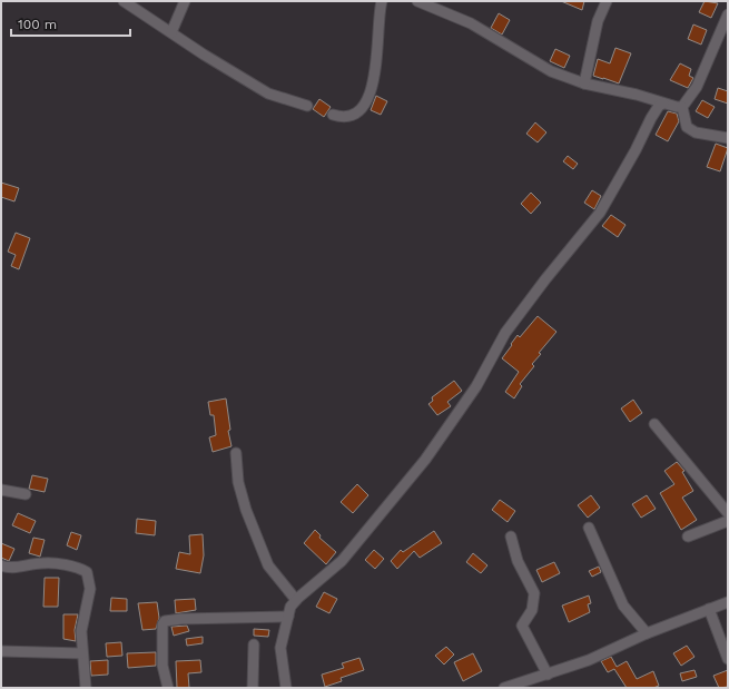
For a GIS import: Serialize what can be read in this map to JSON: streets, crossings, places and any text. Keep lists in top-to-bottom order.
{
  "scale_bar": "100 m"
}
